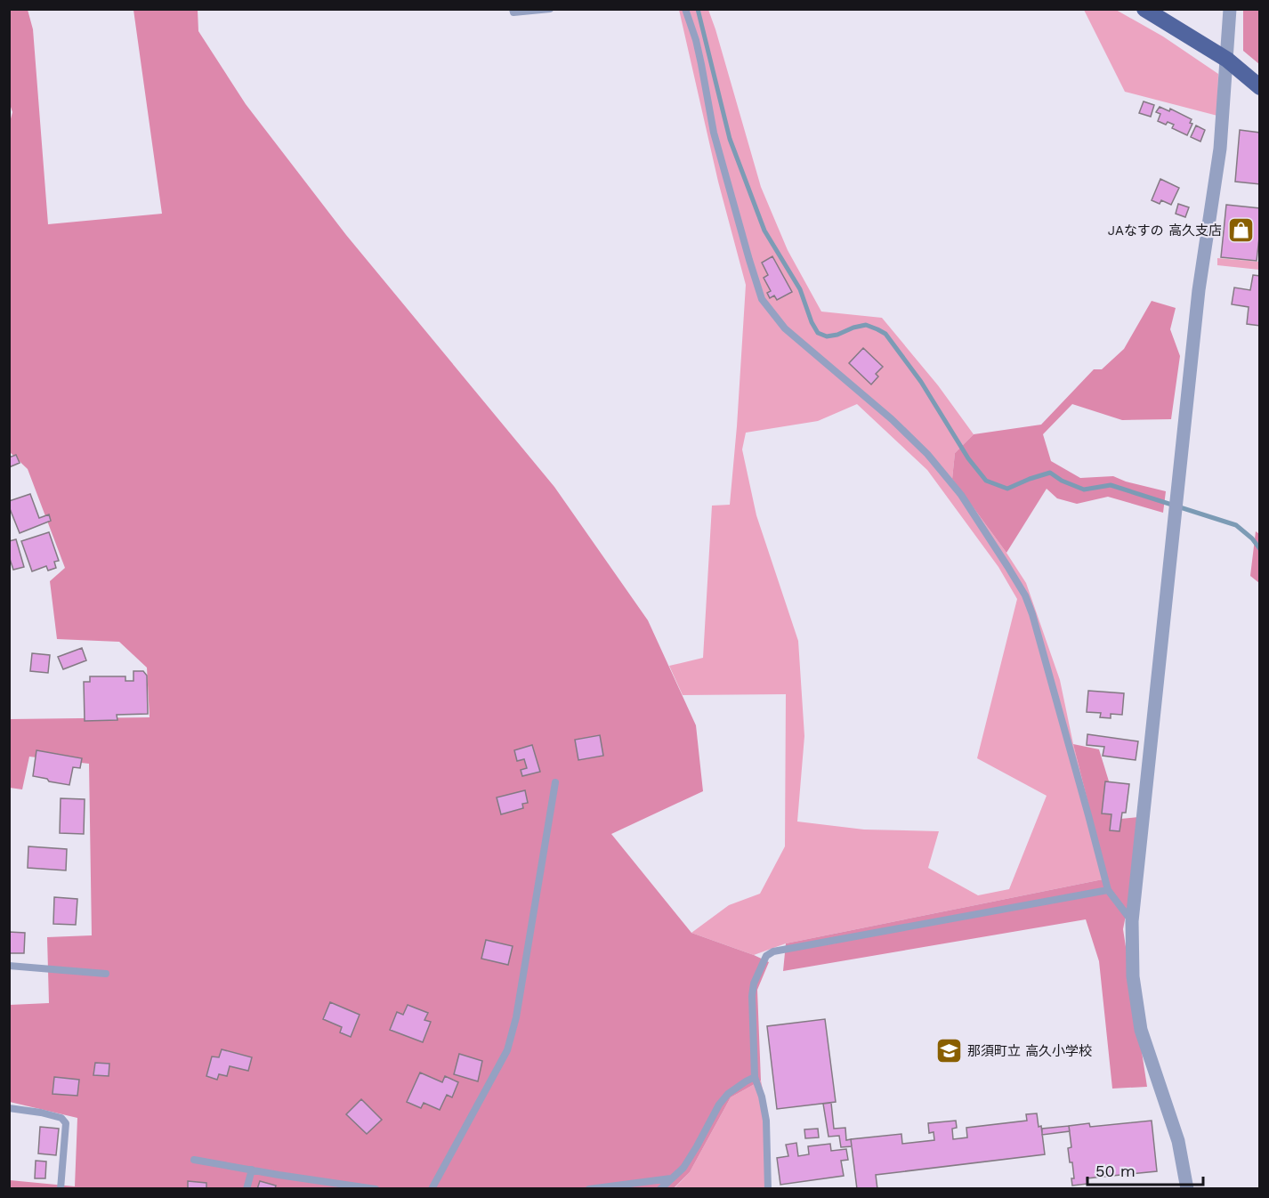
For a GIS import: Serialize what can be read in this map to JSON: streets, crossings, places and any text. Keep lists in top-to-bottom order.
{
  "places": {
    "shop": ["JAなすの 高久支店"],
    "school or university": ["那須町立 高久小学校"]
  },
  "scale_bar": "50 m"
}
